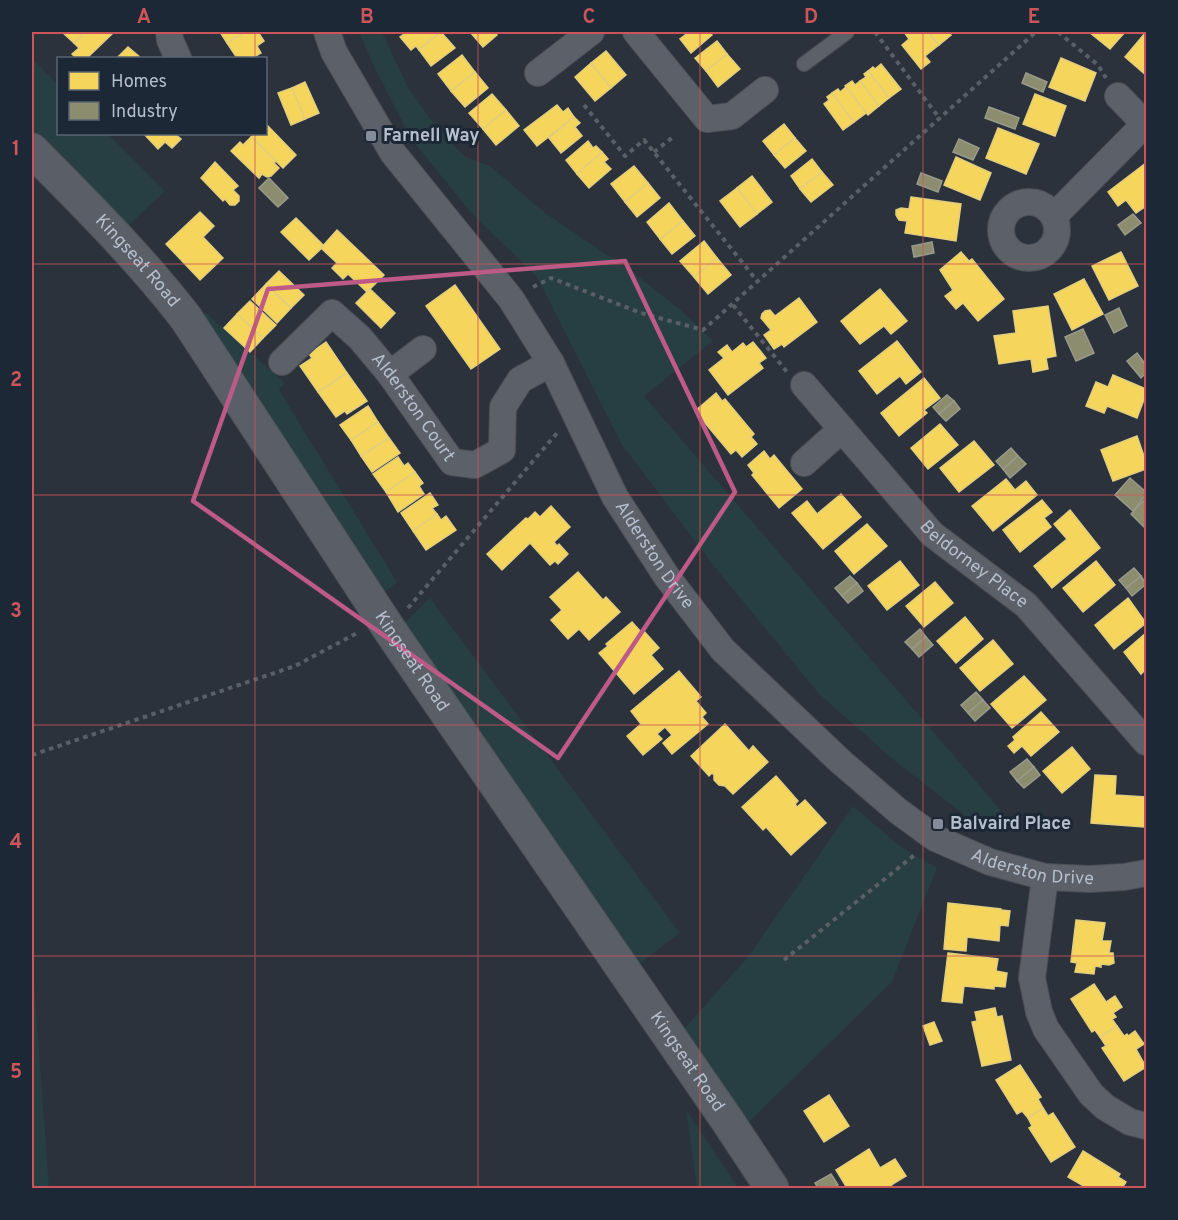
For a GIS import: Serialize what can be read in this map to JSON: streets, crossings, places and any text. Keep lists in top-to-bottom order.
{
  "streets": {
    "street": [
      "Kingseat Road",
      "Alderston Court",
      "Alderston Drive",
      "Beldorney Place"
    ]
  },
  "crossings": [
    ["Alderston Court", "Alderston Drive"]
  ],
  "places": {
    "transit": ["Farnell Way", "Balvaird Place"]
  },
  "legend": ["Homes", "Industry"],
  "grid": {
    "columns": [
      "A",
      "B",
      "C",
      "D",
      "E"
    ],
    "rows": [
      "1",
      "2",
      "3",
      "4",
      "5"
    ]
  }
}
